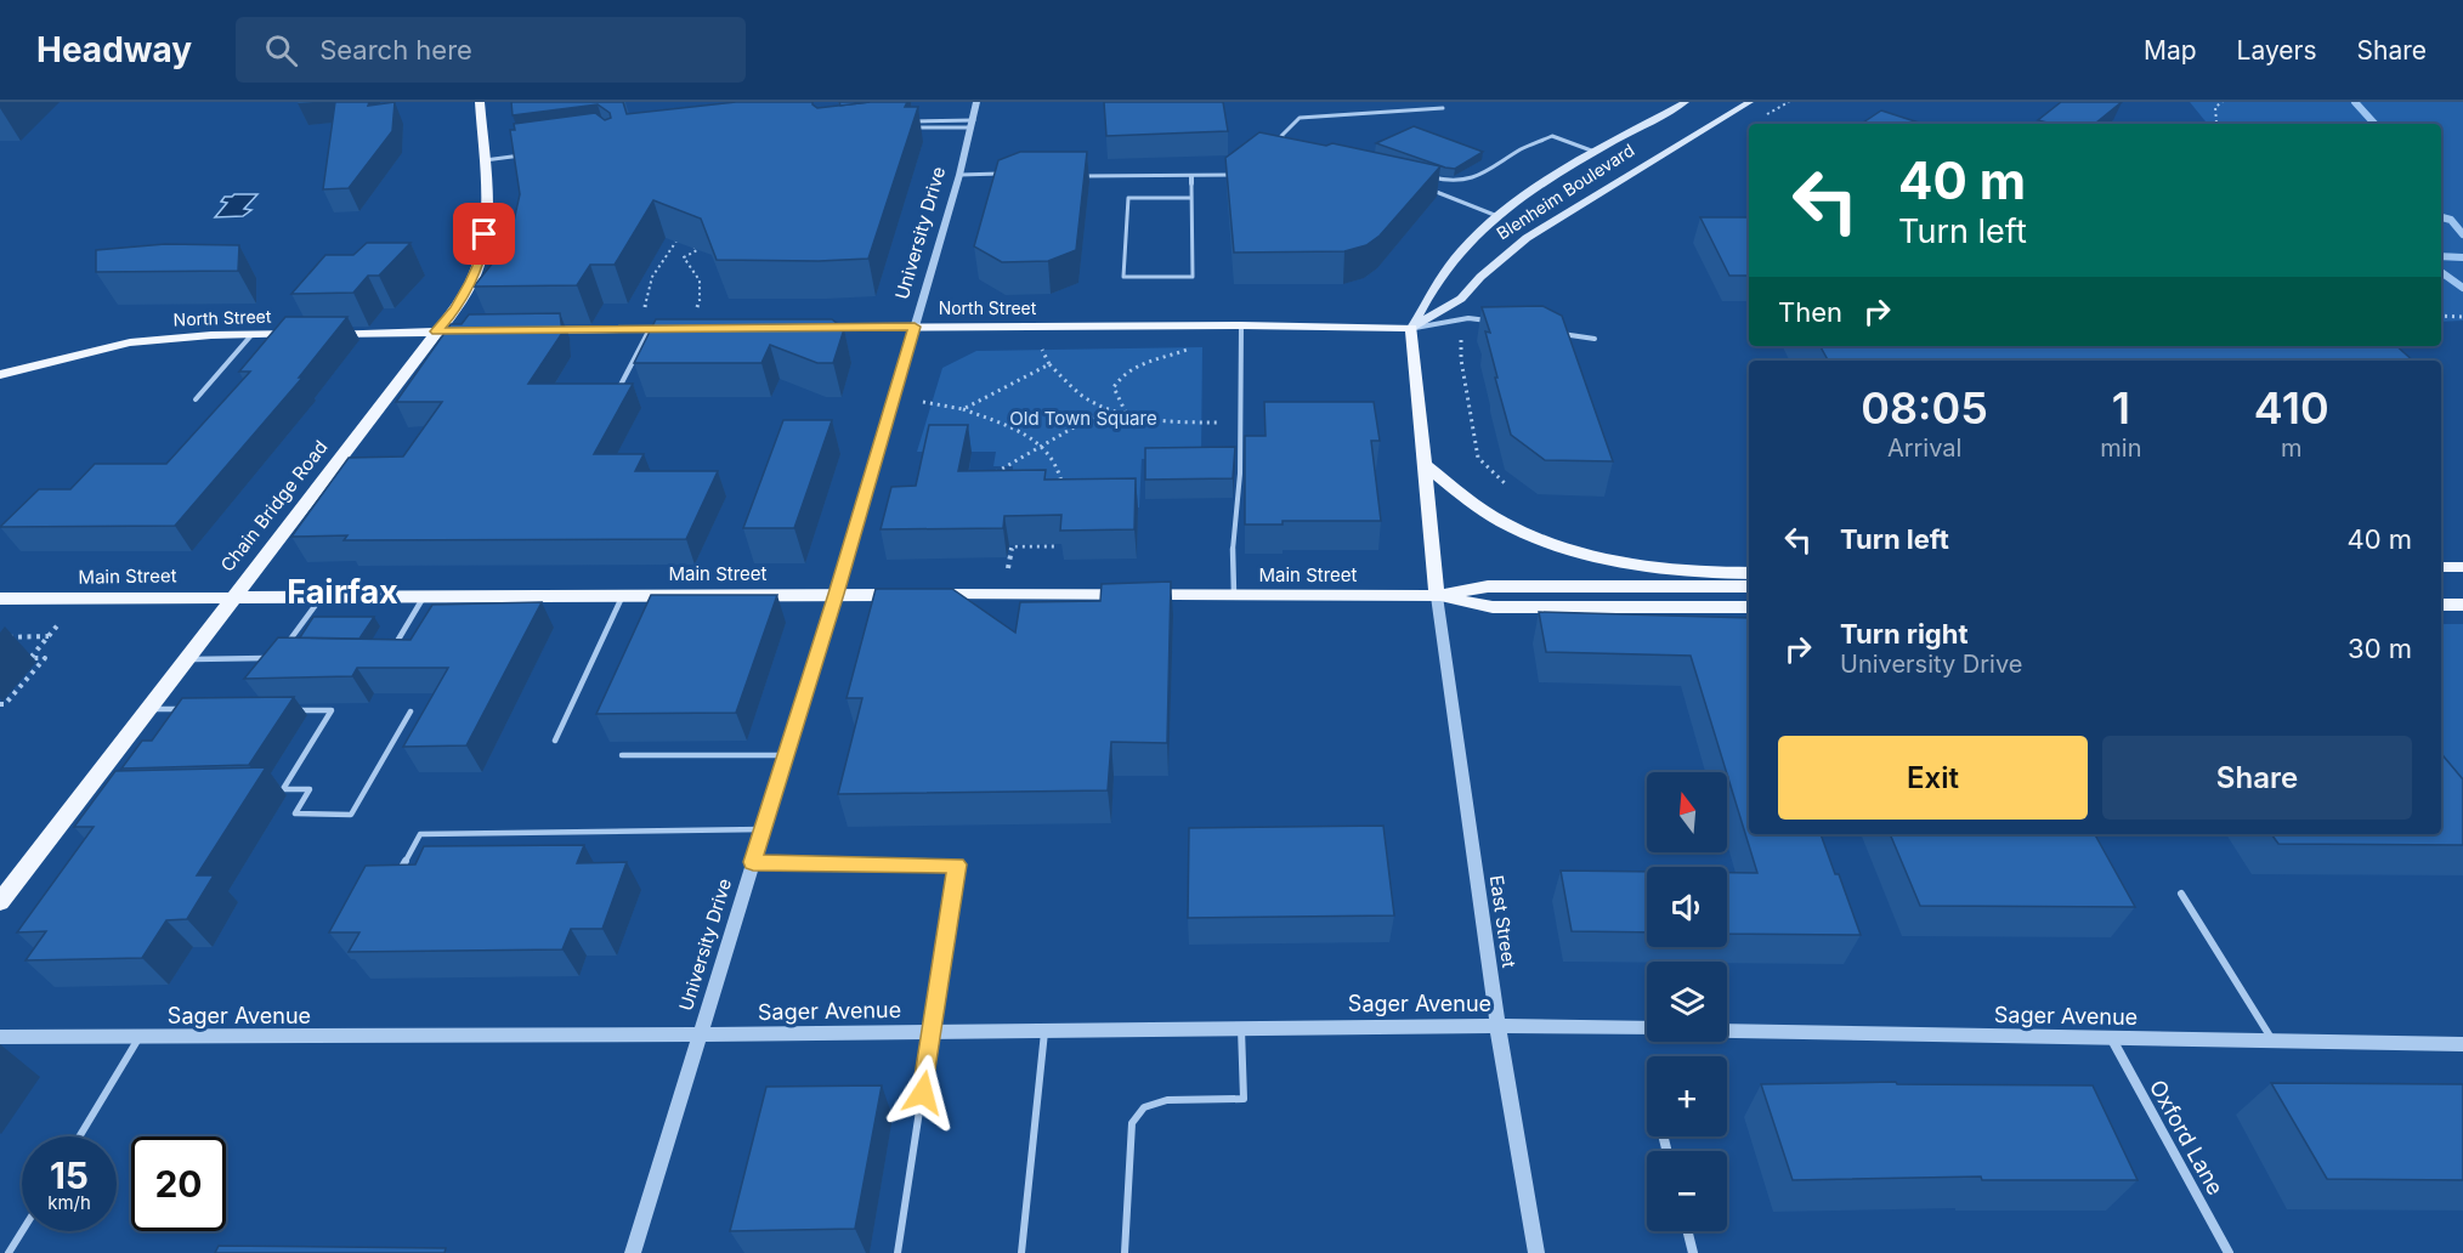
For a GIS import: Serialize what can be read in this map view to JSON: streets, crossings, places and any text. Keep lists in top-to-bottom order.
{
  "streets": {
    "main road": [
      "Blenheim Boulevard",
      "North Street",
      "Chain Bridge Road",
      "Main Street"
    ],
    "street": [
      "University Drive",
      "East Street",
      "Sager Avenue",
      "Oxford Lane"
    ]
  },
  "crossings": [
    ["Blenheim Boulevard", "North Street"],
    ["University Drive", "North Street"],
    ["University Drive", "Main Street"],
    ["University Drive", "Sager Avenue"],
    ["North Street", "Chain Bridge Road"],
    ["Chain Bridge Road", "Main Street"],
    ["Main Street", "East Street"],
    ["East Street", "Sager Avenue"],
    ["Sager Avenue", "Oxford Lane"]
  ],
  "districts": ["Fairfax"],
  "parks": ["Old Town Square"],
  "north": "top",
  "page": {
    "header": "Headway",
    "search": "Search here",
    "nav": ["Map", "Layers", "Share"],
    "turn": ["40 m", "Turn left"],
    "then": "Then",
    "eta": [
      "08:05",
      "Arrival",
      "1",
      "min",
      "410",
      "m"
    ],
    "list": [
      {
        "name": "Turn left",
        "value": "40 m"
      },
      {
        "name": "Turn right",
        "note": "University Drive",
        "value": "30 m"
      }
    ],
    "buttons": ["Exit", "Share"],
    "map_buttons": ["+", "−"],
    "speed": "15 km/h",
    "limit": "20"
  }
}
